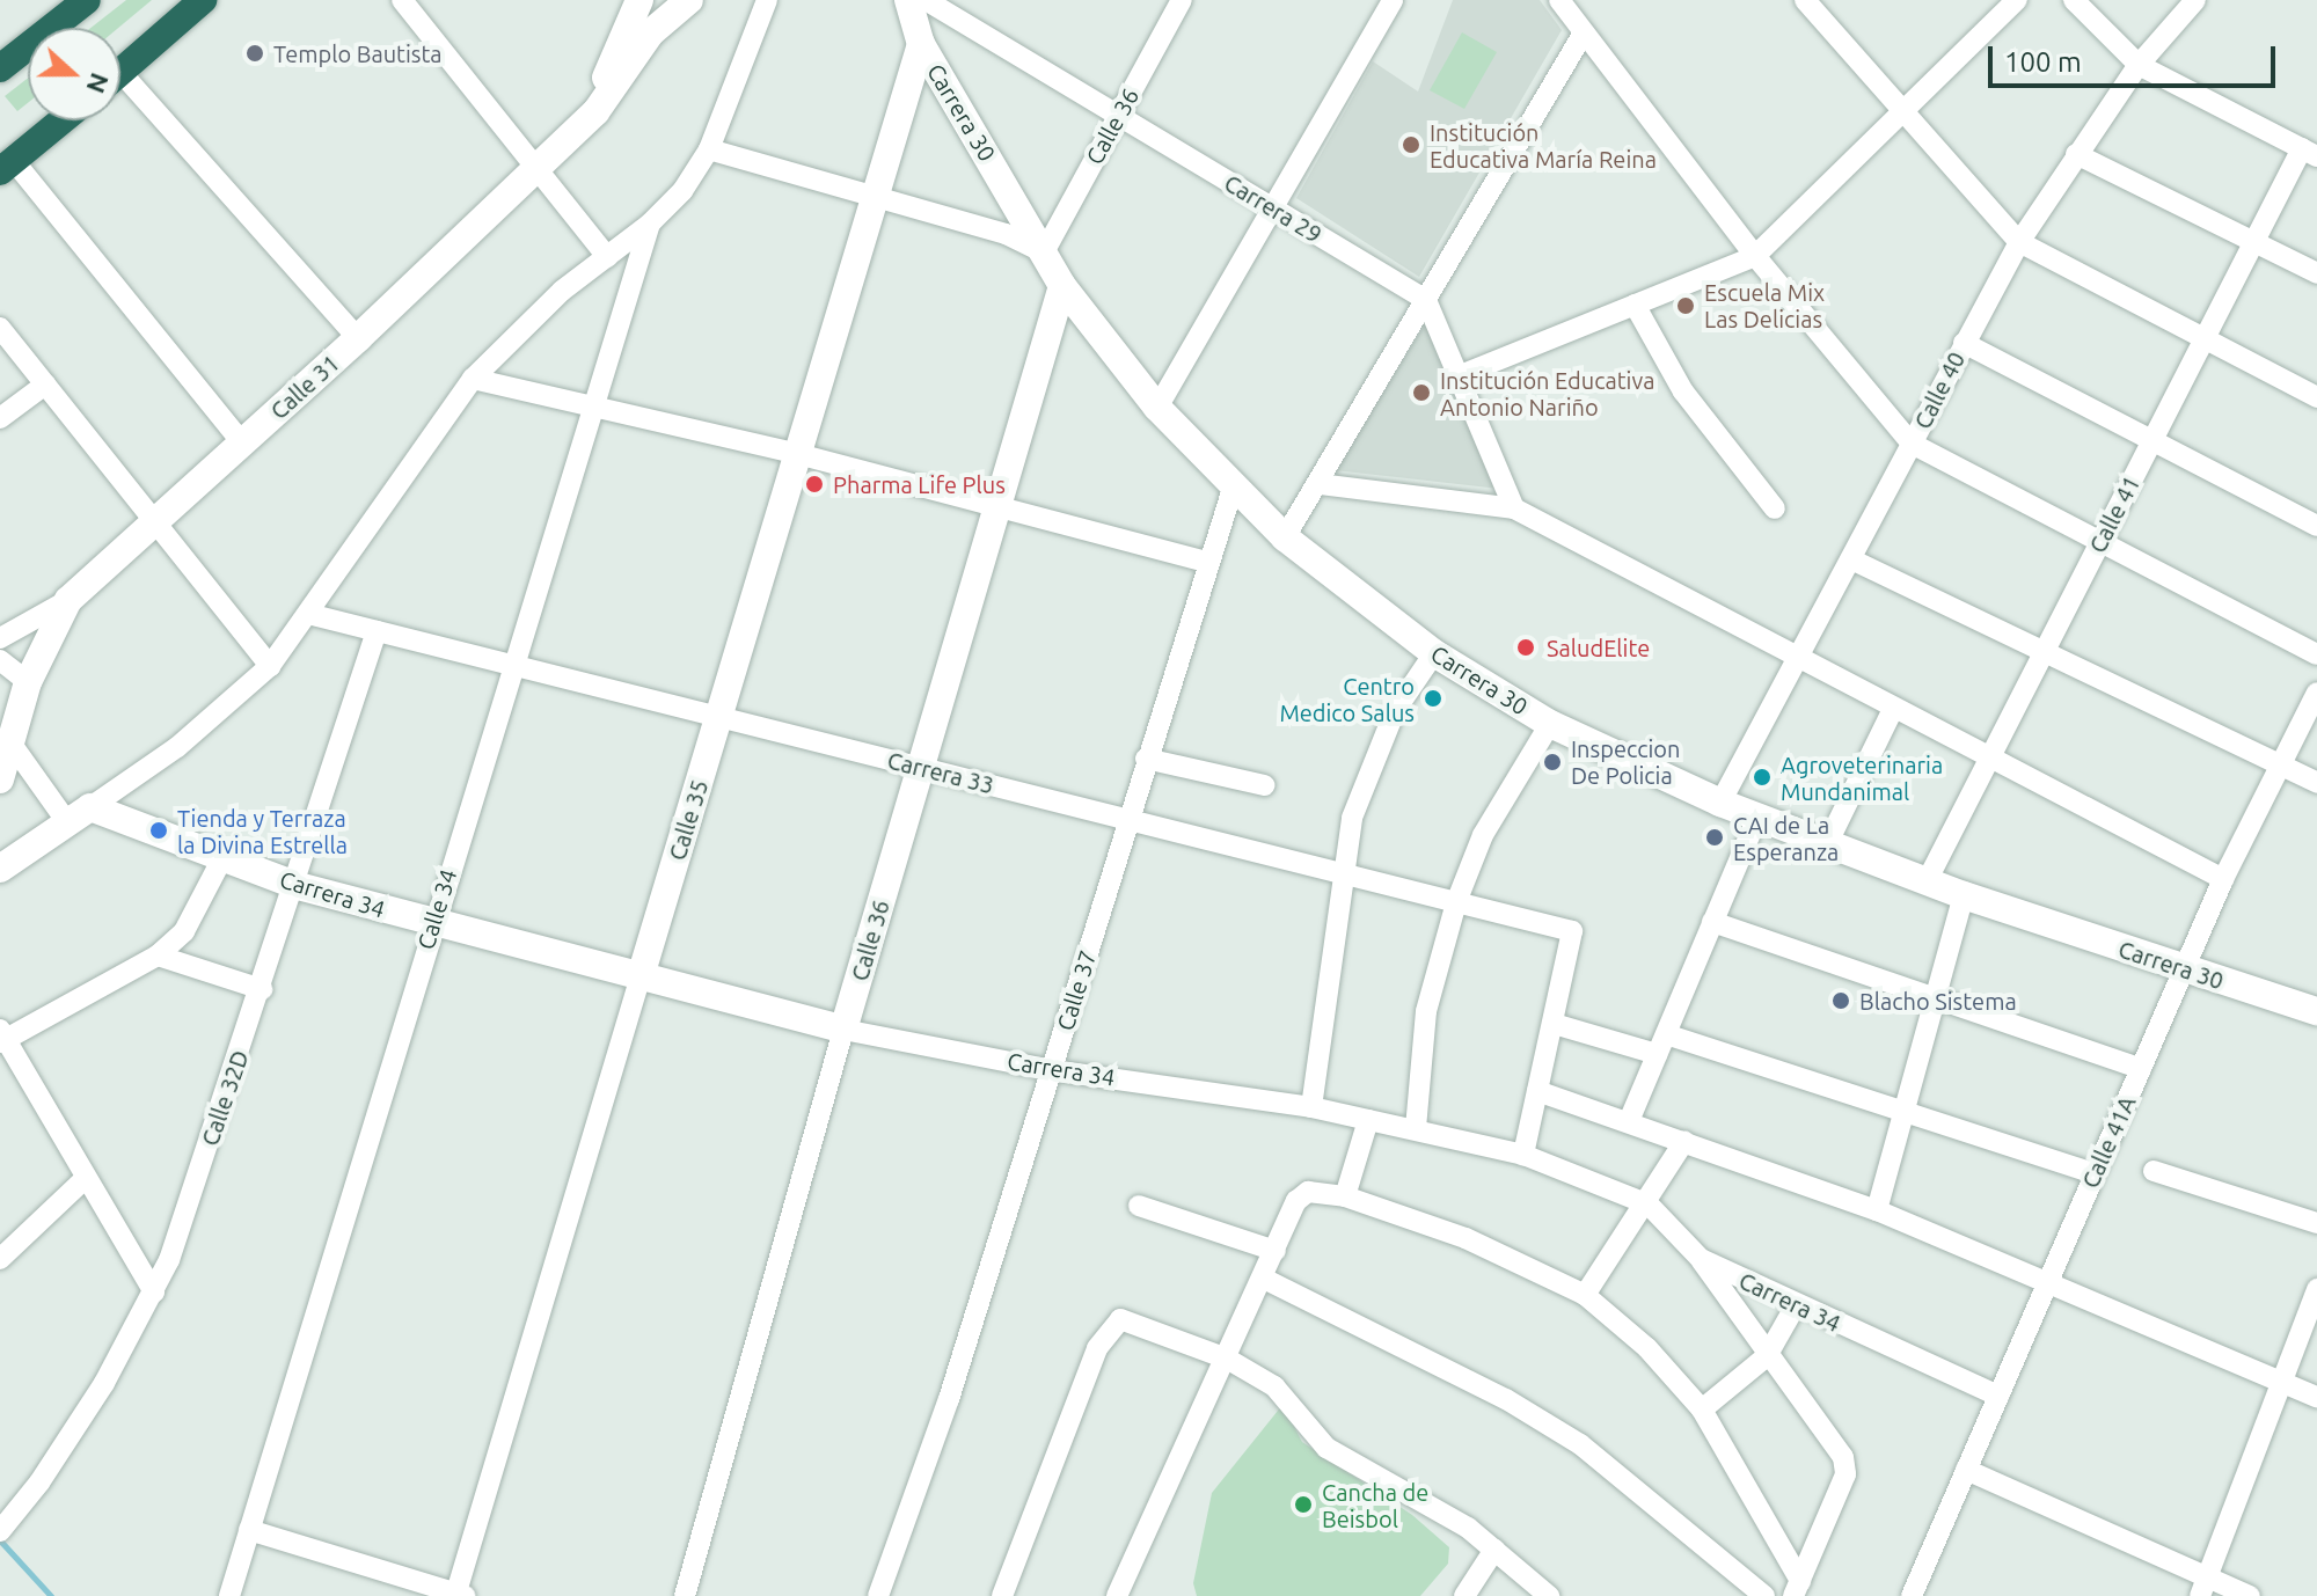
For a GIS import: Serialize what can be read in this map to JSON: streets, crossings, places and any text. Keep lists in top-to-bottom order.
{
  "streets": {
    "street": [
      "Carrera 30",
      "Calle 36",
      "Carrera 29",
      "Calle 31",
      "Calle 40",
      "Calle 41",
      "Carrera 33",
      "Calle 35",
      "Carrera 34",
      "Calle 34",
      "Calle 37",
      "Calle 32D",
      "Calle 41A"
    ]
  },
  "crossings": [
    ["Carrera 30", "Calle 36"],
    ["Carrera 30", "Calle 40"],
    ["Carrera 30", "Calle 41"],
    ["Carrera 30", "Calle 35"],
    ["Carrera 30", "Calle 37"],
    ["Carrera 30", "Calle 41A"],
    ["Calle 36", "Carrera 29"],
    ["Calle 36", "Carrera 33"],
    ["Calle 36", "Carrera 34"],
    ["Carrera 33", "Calle 35"],
    ["Carrera 33", "Calle 34"],
    ["Carrera 33", "Calle 37"],
    ["Carrera 33", "Calle 32D"],
    ["Calle 35", "Carrera 34"],
    ["Carrera 34", "Calle 34"],
    ["Carrera 34", "Calle 37"],
    ["Carrera 34", "Calle 32D"],
    ["Carrera 34", "Calle 41A"]
  ],
  "places": [
    "Templo Bautista",
    "Institución Educativa María Reina",
    "Escuela Mix Las Delicias",
    "Institución Educativa Antonio Nariño",
    "Pharma Life Plus",
    "SaludElite",
    "Centro Medico Salus",
    "Inspeccion De Policia",
    "Agroveterinaria Mundanimal",
    "Tienda y Terraza la Divina Estrella",
    "CAI de La Esperanza",
    "Blacho Sistema",
    "Cancha de Beisbol"
  ],
  "scale_bar": "100 m",
  "north": "right"
}
